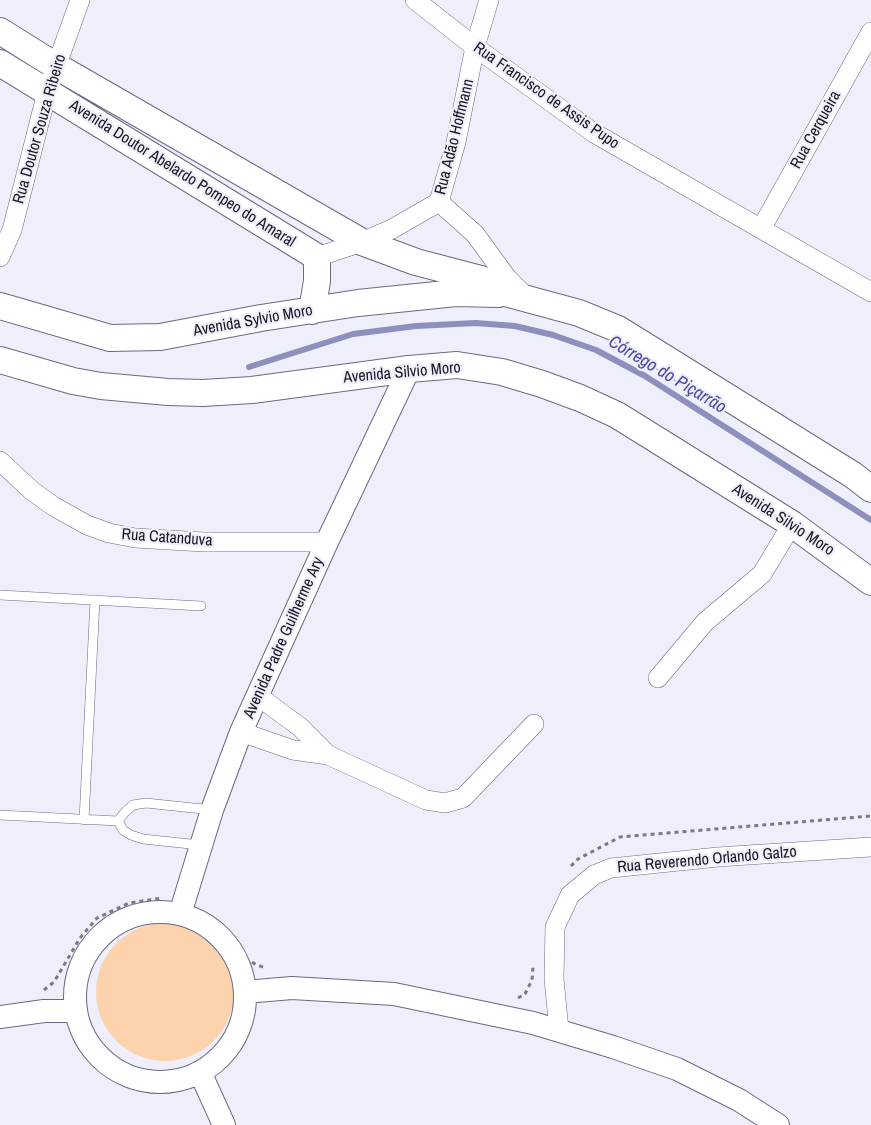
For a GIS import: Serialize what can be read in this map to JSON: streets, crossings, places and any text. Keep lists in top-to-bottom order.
{
  "streets": {
    "main road": ["Avenida Doutor Abelardo Pompeo do Amaral", "Avenida Sylvio Moro", "Avenida Silvio Moro"],
    "street": [
      "Rua Francisco de Assis Pupo",
      "Rua Doutor Souza Ribeiro",
      "Rua Cerqueira",
      "Rua Adão Hoffmann",
      "Rua Catanduva",
      "Avenida Padre Guilherme Ary",
      "Rua Reverendo Orlando Galzo"
    ]
  },
  "crossings": [
    ["Rua Francisco de Assis Pupo", "Rua Cerqueira"],
    ["Rua Francisco de Assis Pupo", "Rua Adão Hoffmann"],
    ["Rua Doutor Souza Ribeiro", "Avenida Doutor Abelardo Pompeo do Amaral"],
    ["Rua Adão Hoffmann", "Avenida Doutor Abelardo Pompeo do Amaral"],
    ["Avenida Doutor Abelardo Pompeo do Amaral", "Avenida Sylvio Moro"],
    ["Avenida Silvio Moro", "Avenida Padre Guilherme Ary"],
    ["Rua Catanduva", "Avenida Padre Guilherme Ary"]
  ],
  "water": ["Córrego do Piçarrão"]
}
